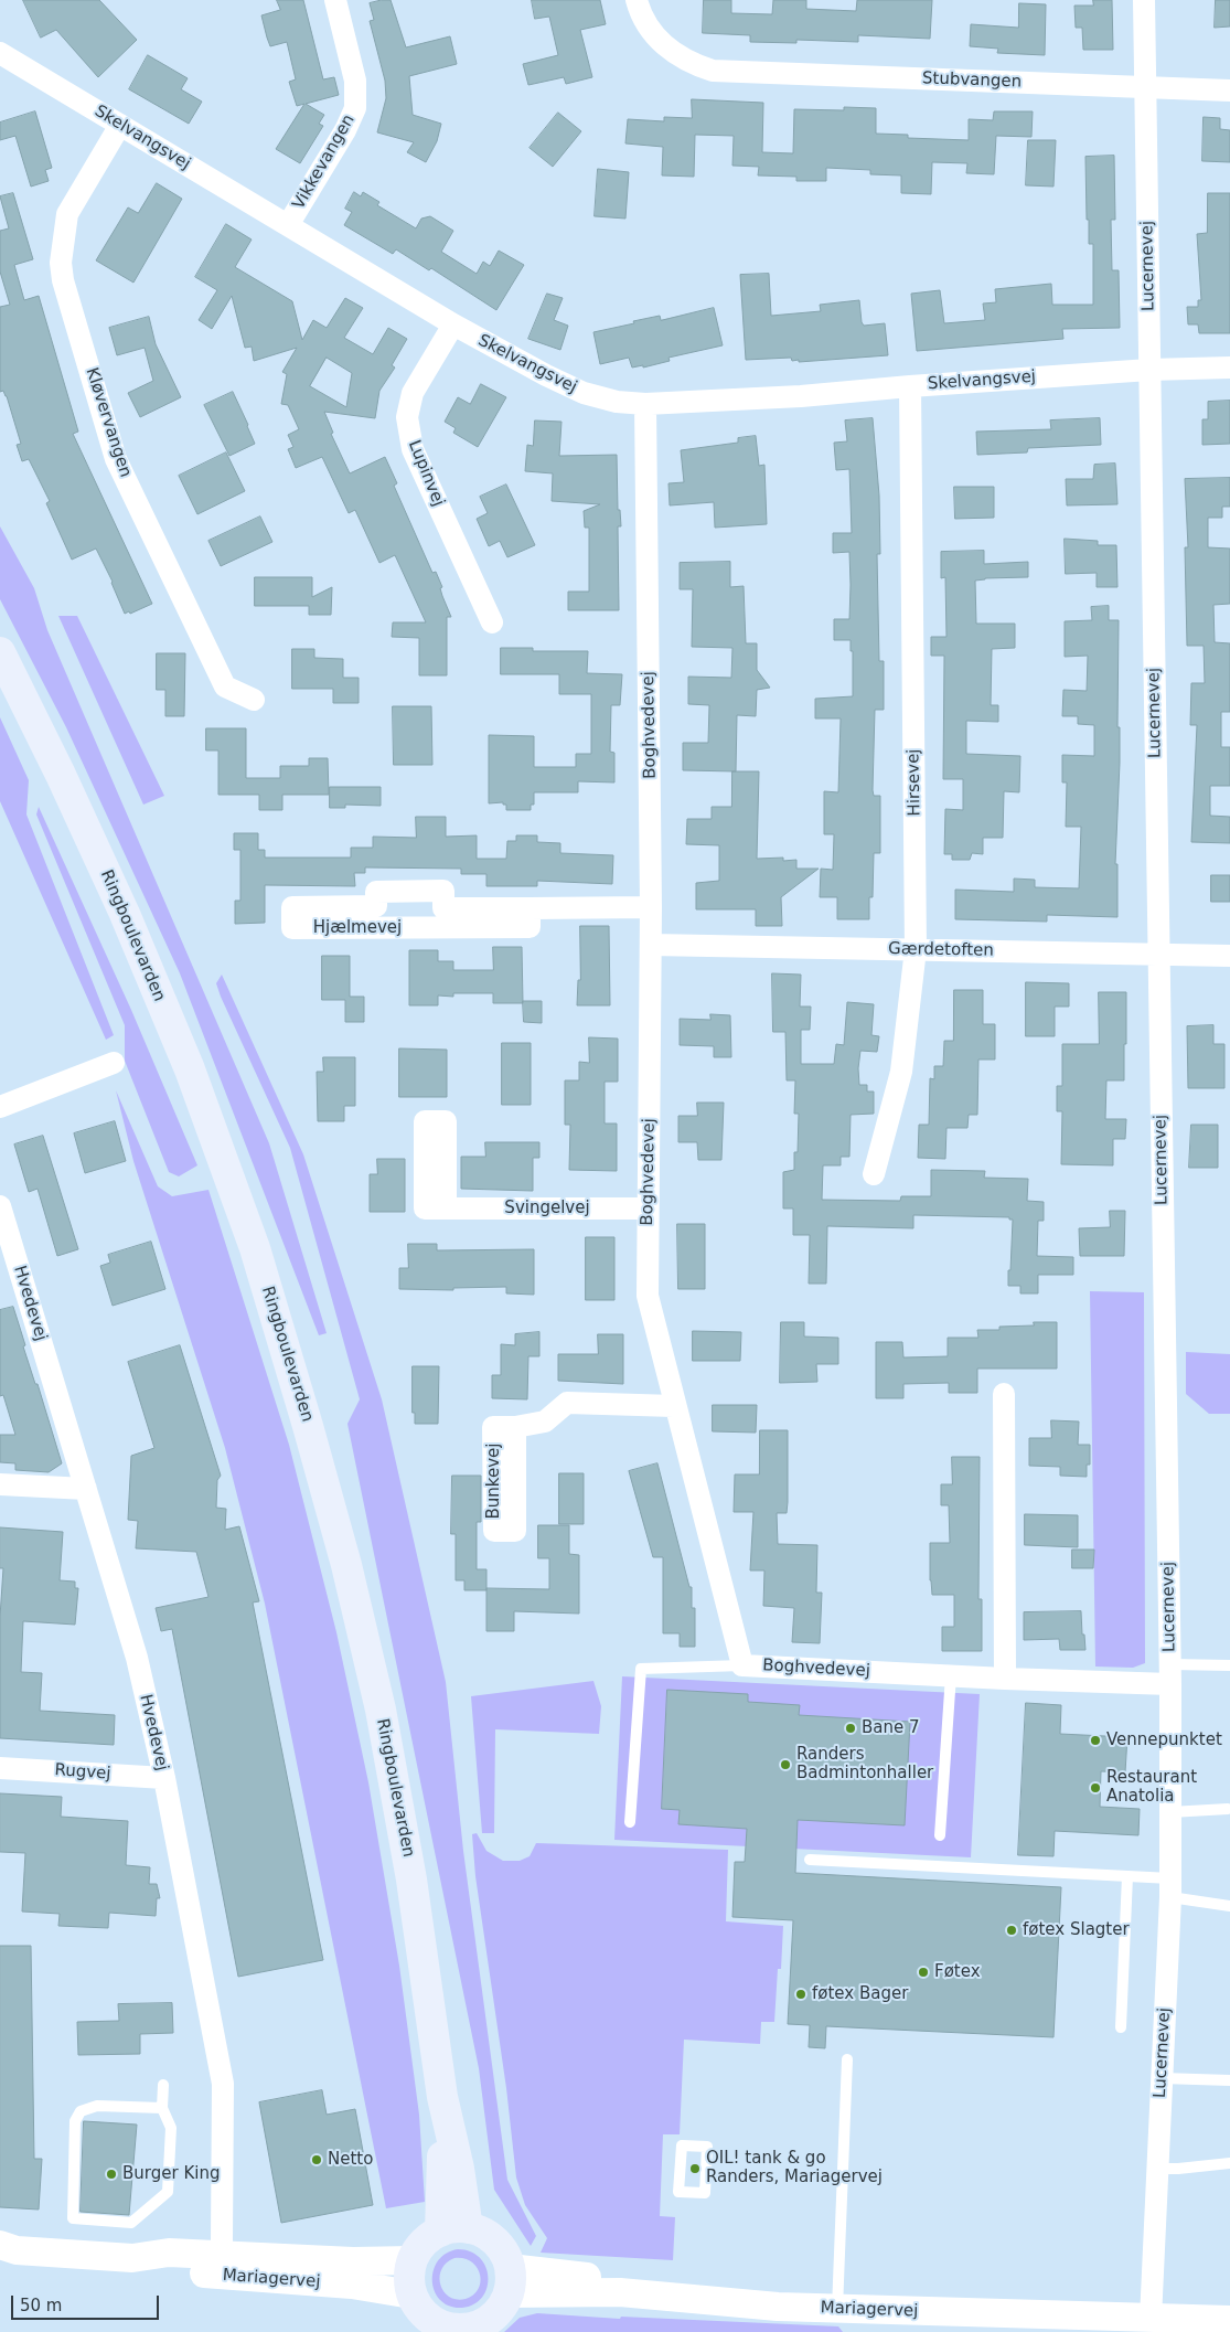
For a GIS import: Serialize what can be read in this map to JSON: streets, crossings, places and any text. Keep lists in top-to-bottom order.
{
  "streets": {
    "main road": ["Ringboulevarden"],
    "street": [
      "Stubvangen",
      "Skelvangsvej",
      "Vikkevangen",
      "Lucernevej",
      "Kløvervangen",
      "Lupinvej",
      "Boghvedevej",
      "Hirsevej",
      "Hjælmevej",
      "Gærdetoften",
      "Svingelvej",
      "Hvedevej",
      "Bunkevej",
      "Rugvej",
      "Mariagervej"
    ]
  },
  "crossings": [
    ["Stubvangen", "Lucernevej"],
    ["Skelvangsvej", "Vikkevangen"],
    ["Skelvangsvej", "Lucernevej"],
    ["Skelvangsvej", "Kløvervangen"],
    ["Skelvangsvej", "Lupinvej"],
    ["Skelvangsvej", "Boghvedevej"],
    ["Skelvangsvej", "Hirsevej"],
    ["Lucernevej", "Boghvedevej"],
    ["Lucernevej", "Gærdetoften"],
    ["Lucernevej", "Mariagervej"],
    ["Boghvedevej", "Hjælmevej"],
    ["Boghvedevej", "Gærdetoften"],
    ["Boghvedevej", "Svingelvej"],
    ["Boghvedevej", "Bunkevej"],
    ["Hirsevej", "Gærdetoften"],
    ["Ringboulevarden", "Mariagervej"],
    ["Hvedevej", "Rugvej"],
    ["Hvedevej", "Mariagervej"]
  ],
  "places": [
    "Bane 7",
    "Vennepunktet",
    "Randers Badmintonhaller",
    "Restaurant Anatolia",
    "føtex Slagter",
    "Føtex",
    "føtex Bager",
    "Netto",
    "OIL! tank & go Randers, Mariagervej",
    "Burger King"
  ],
  "scale_bar": "50 m"
}
